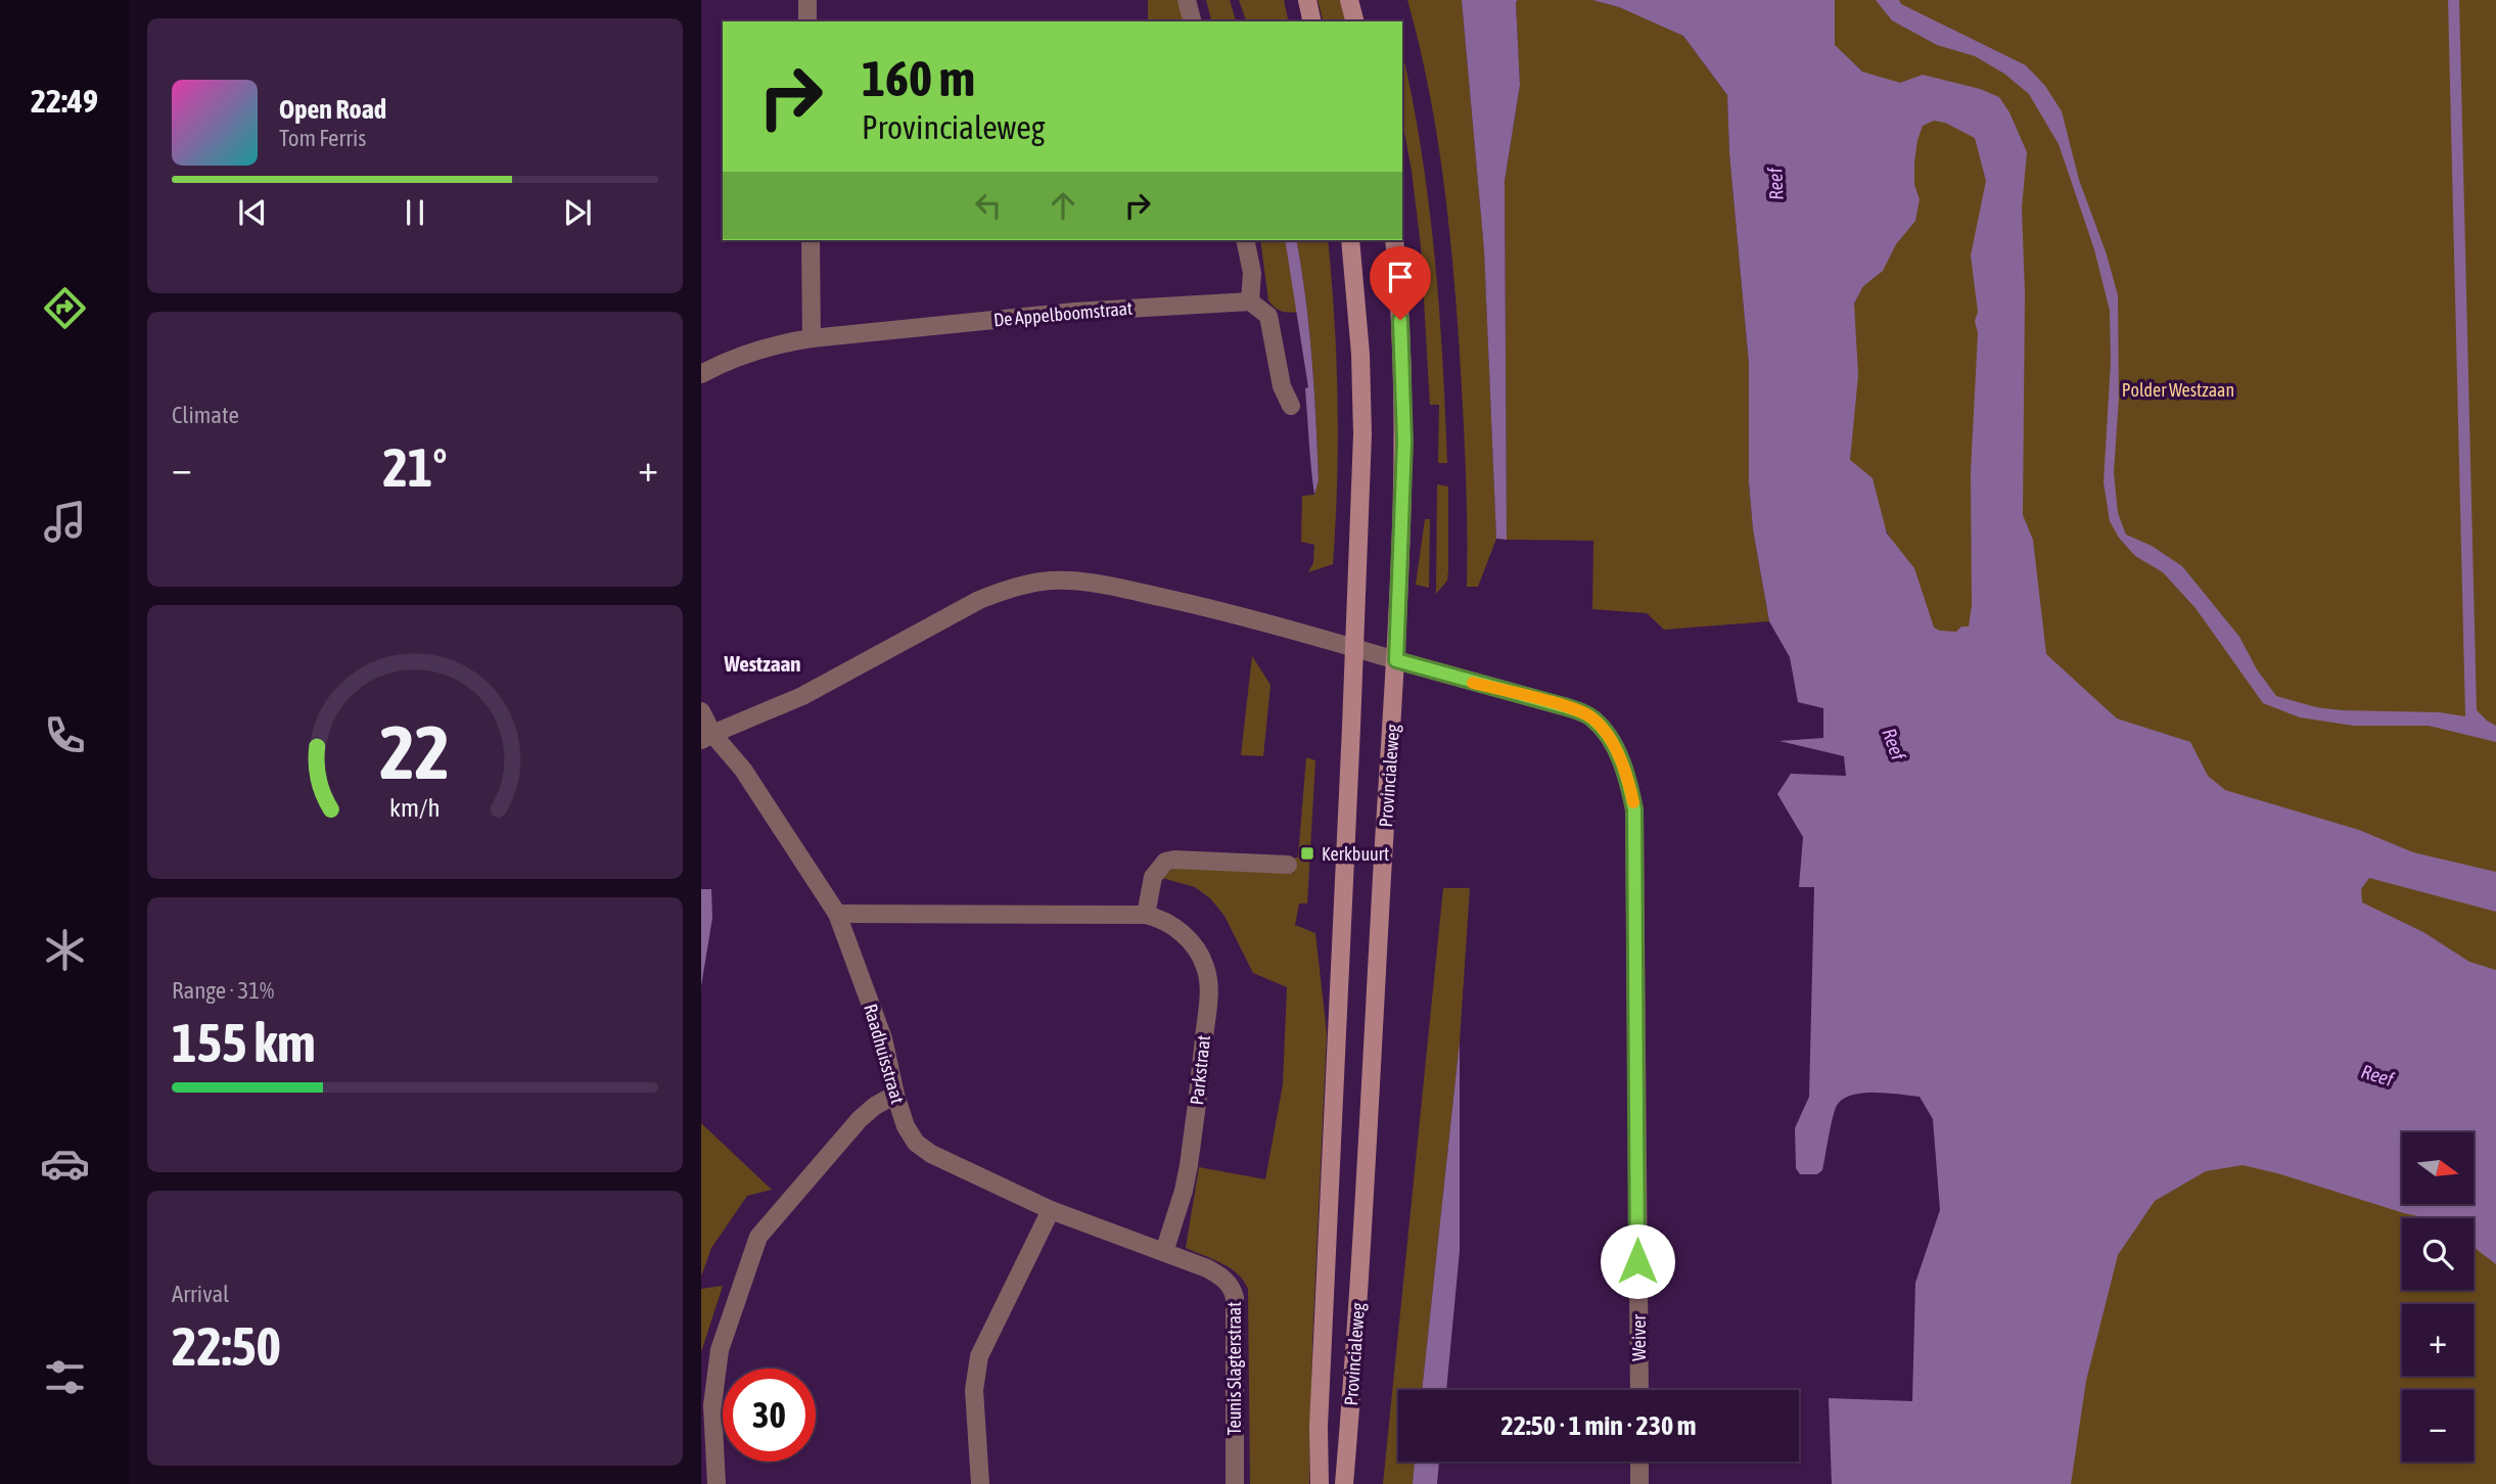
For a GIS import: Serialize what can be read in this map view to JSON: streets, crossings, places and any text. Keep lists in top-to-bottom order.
{
  "streets": {
    "main road": ["Provincialeweg"],
    "street": [
      "De Appelboomstraat",
      "Raadhuisstraat",
      "Parkstraat",
      "Weiver",
      "Teunis Slagterstraat"
    ]
  },
  "crossings": [
    ["Provincialeweg", "Weiver"],
    ["Raadhuisstraat", "Parkstraat"],
    ["Raadhuisstraat", "Teunis Slagterstraat"],
    ["Parkstraat", "Teunis Slagterstraat"]
  ],
  "districts": ["Westzaan"],
  "water": ["Reef"],
  "parks": ["Polder Westzaan"],
  "places": {
    "transit": ["Kerkbuurt"]
  },
  "north": "right",
  "page": {
    "tabs": "22:49",
    "turn": ["160 m", "Provincialeweg"],
    "song": ["Open Road", "Tom Ferris"],
    "tile": [
      "Climate",
      ["Range · 31%", "155 km"],
      ["Arrival", "22:50"]
    ],
    "heat": ["−", "21°", "+"],
    "map_buttons": ["+", "−"],
    "limit": "30",
    "trip": "22:50 · 1 min · 230 m",
    "gauge": ["22", "km/h"]
  }
}
